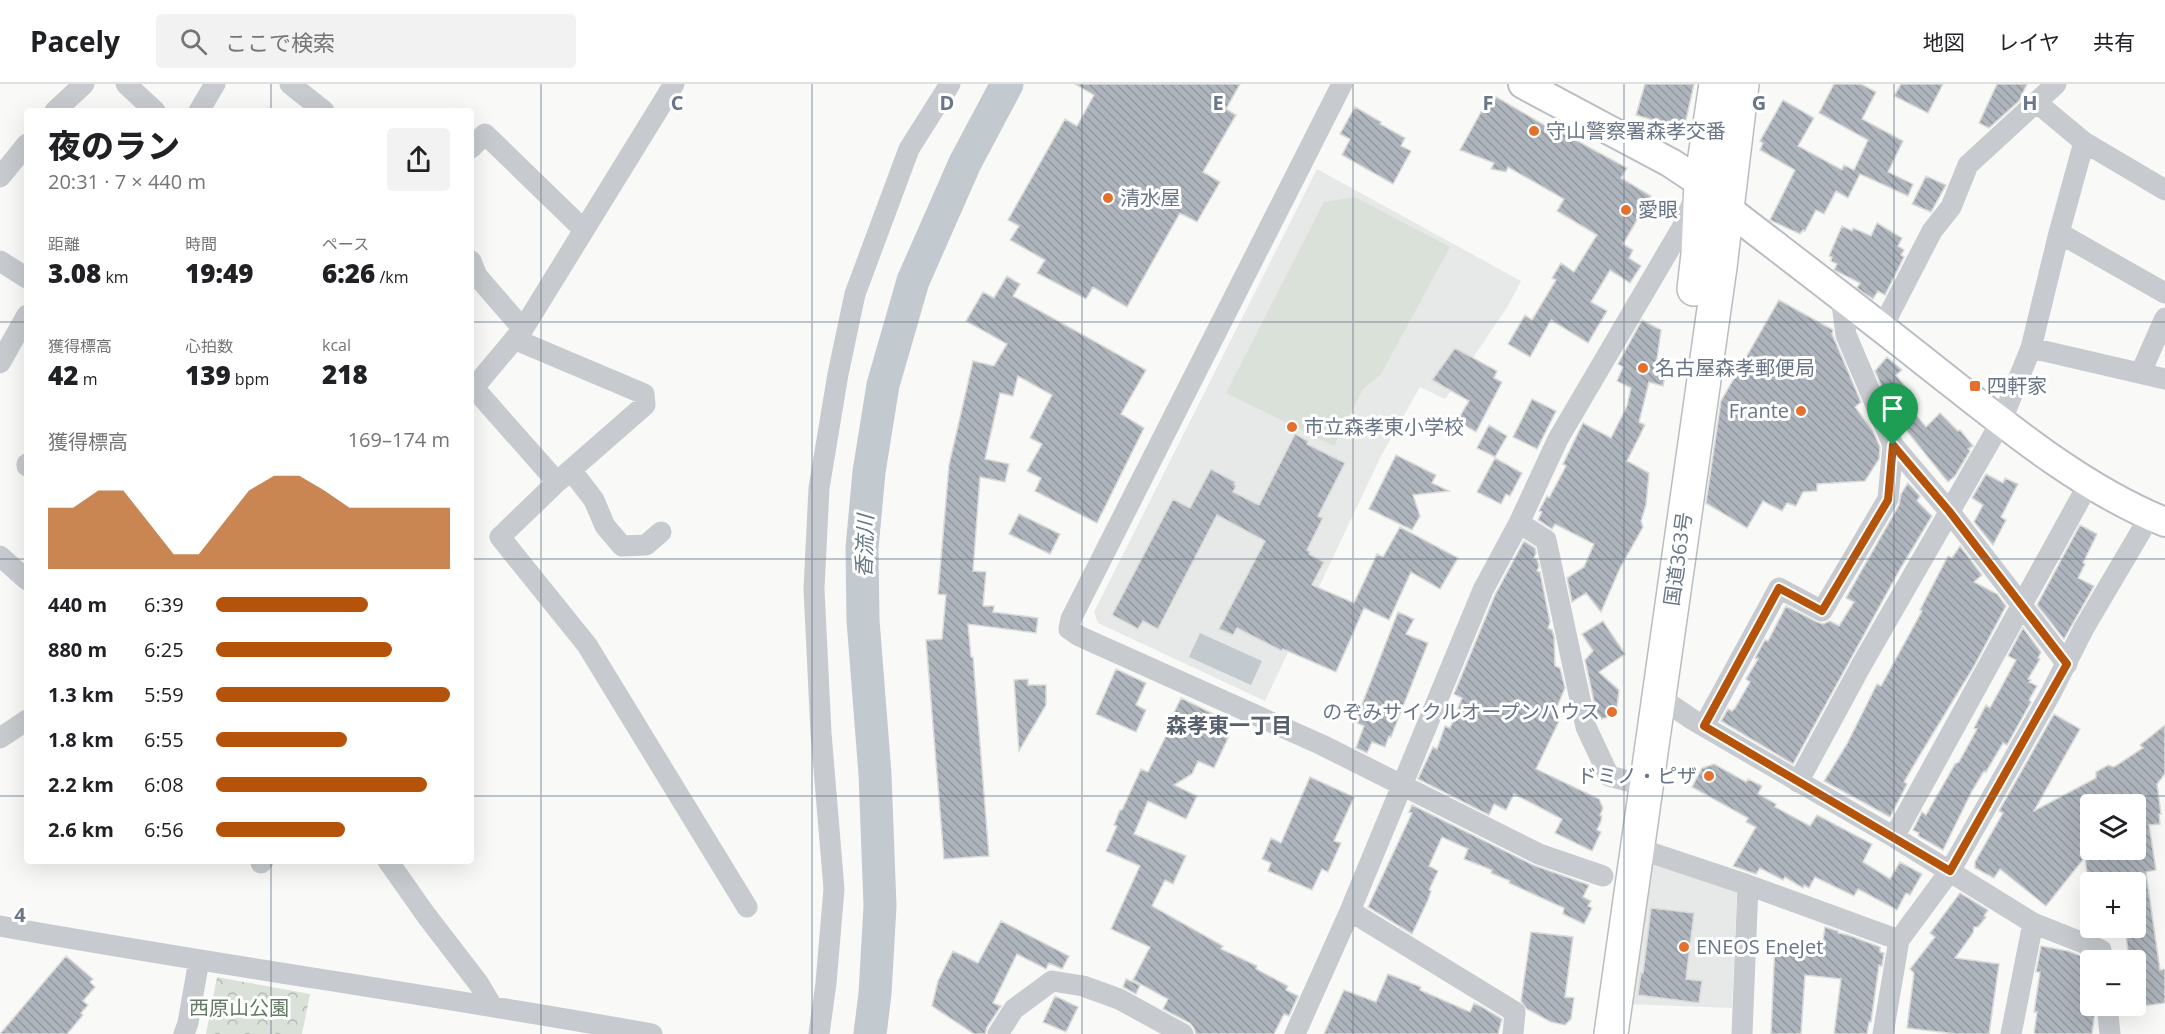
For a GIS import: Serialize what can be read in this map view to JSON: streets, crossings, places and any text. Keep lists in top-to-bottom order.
{
  "streets": {
    "highway": ["国道363号"]
  },
  "districts": ["森孝東一丁目"],
  "water": ["香流川"],
  "parks": ["西原山公園"],
  "places": {
    "other": [
      "守山警察署森孝交番",
      "清水屋",
      "愛眼",
      "名古屋森孝郵便局",
      "Frante",
      "市立森孝東小学校",
      "のぞみサイクルオープンハウス",
      "ドミノ・ピザ",
      "ENEOS EneJet"
    ],
    "transit": ["四軒家"]
  },
  "page": {
    "header": "Pacely",
    "search": "ここで検索",
    "nav": ["地図", "レイヤ", "共有"],
    "heading": ["夜のラン", "20:31 · 7 × 440 m"],
    "stats": [
      ["距離", "3.08 km"],
      ["時間", "19:49"],
      ["ペース", "6:26 /km"],
      ["獲得標高", "42 m"],
      ["心拍数", "139 bpm"],
      ["kcal", "218"]
    ],
    "chart": ["獲得標高", "169–174 m"],
    "list": [
      {
        "name": "440 m",
        "note": "6:39"
      },
      {
        "name": "880 m",
        "note": "6:25"
      },
      {
        "name": "1.3 km",
        "note": "5:59"
      },
      {
        "name": "1.8 km",
        "note": "6:55"
      },
      {
        "name": "2.2 km",
        "note": "6:08"
      },
      {
        "name": "2.6 km",
        "note": "6:56"
      }
    ],
    "map_buttons": ["+", "−"]
  },
  "grid": {
    "columns": [
      "C",
      "D",
      "E",
      "F",
      "G",
      "H"
    ],
    "rows": ["4"]
  }
}
